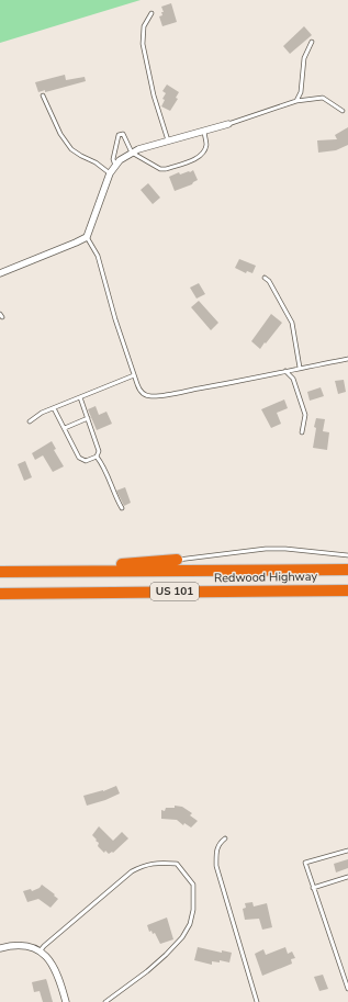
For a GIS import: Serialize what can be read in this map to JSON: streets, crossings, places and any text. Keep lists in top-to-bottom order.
{
  "streets": {
    "highway": ["Redwood Highway", "US 101"]
  }
}
